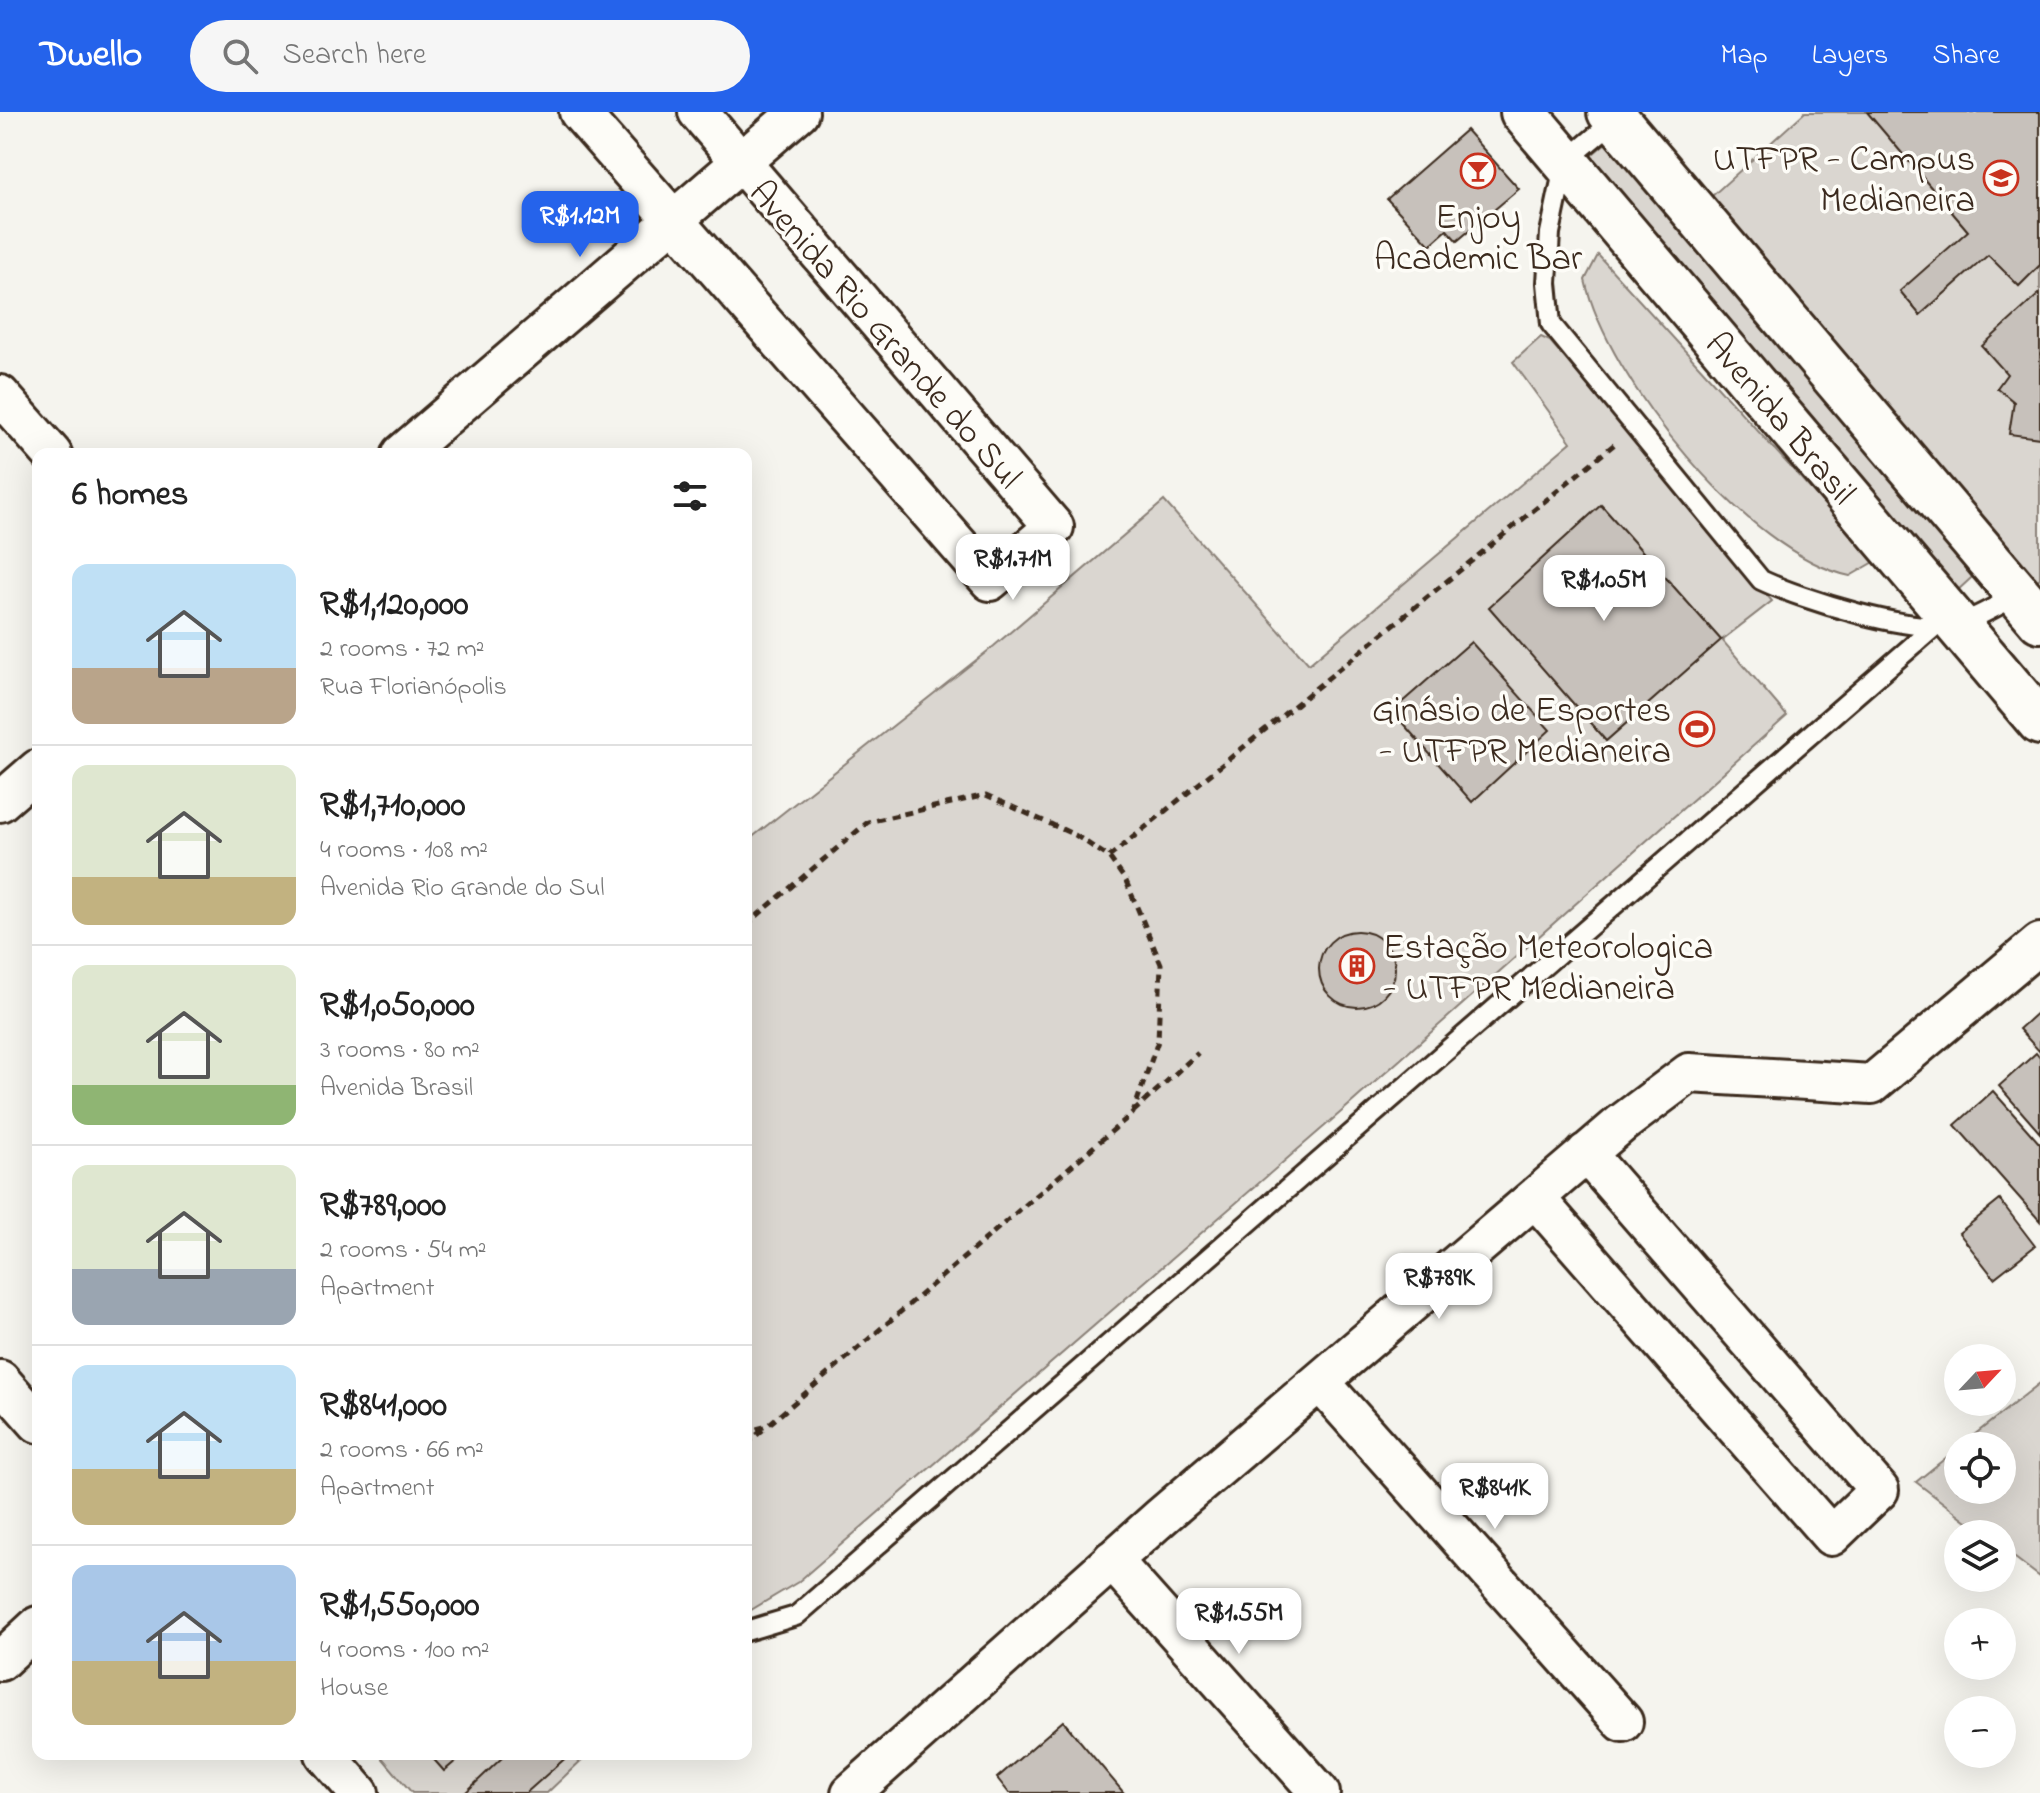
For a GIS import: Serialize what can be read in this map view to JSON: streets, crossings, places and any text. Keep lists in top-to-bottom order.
{
  "streets": {
    "street": ["Avenida Rio Grande do Sul", "Avenida Brasil"]
  },
  "places": {
    "bar": ["Enjoy Academic Bar"],
    "school or university": ["UTFPR - Campus Medianeira"],
    "sports": ["Ginásio de Esportes - UTFPR Medianeira"],
    "building": ["Estação Meteorologica - UTFPR Medianeira"]
  },
  "north": "top right",
  "page": {
    "header": "Dwello",
    "search": "Search here",
    "nav": ["Map", "Layers", "Share"],
    "price": [
      "R$1.12M",
      "R$1.71M",
      "R$1.05M",
      "R$789K",
      "R$841K",
      "R$1.55M"
    ],
    "heading": "6 homes",
    "list": [
      {
        "name": "R$1,120,000",
        "note": "2 rooms · 72 m² · Rua Florianópolis"
      },
      {
        "name": "R$1,710,000",
        "note": "4 rooms · 108 m² · Avenida Rio Grande do Sul"
      },
      {
        "name": "R$1,050,000",
        "note": "3 rooms · 80 m² · Avenida Brasil"
      },
      {
        "name": "R$789,000",
        "note": "2 rooms · 54 m² · Apartment"
      },
      {
        "name": "R$841,000",
        "note": "2 rooms · 66 m² · Apartment"
      },
      {
        "name": "R$1,550,000",
        "note": "4 rooms · 100 m² · House"
      }
    ],
    "map_buttons": ["+", "−"]
  }
}
